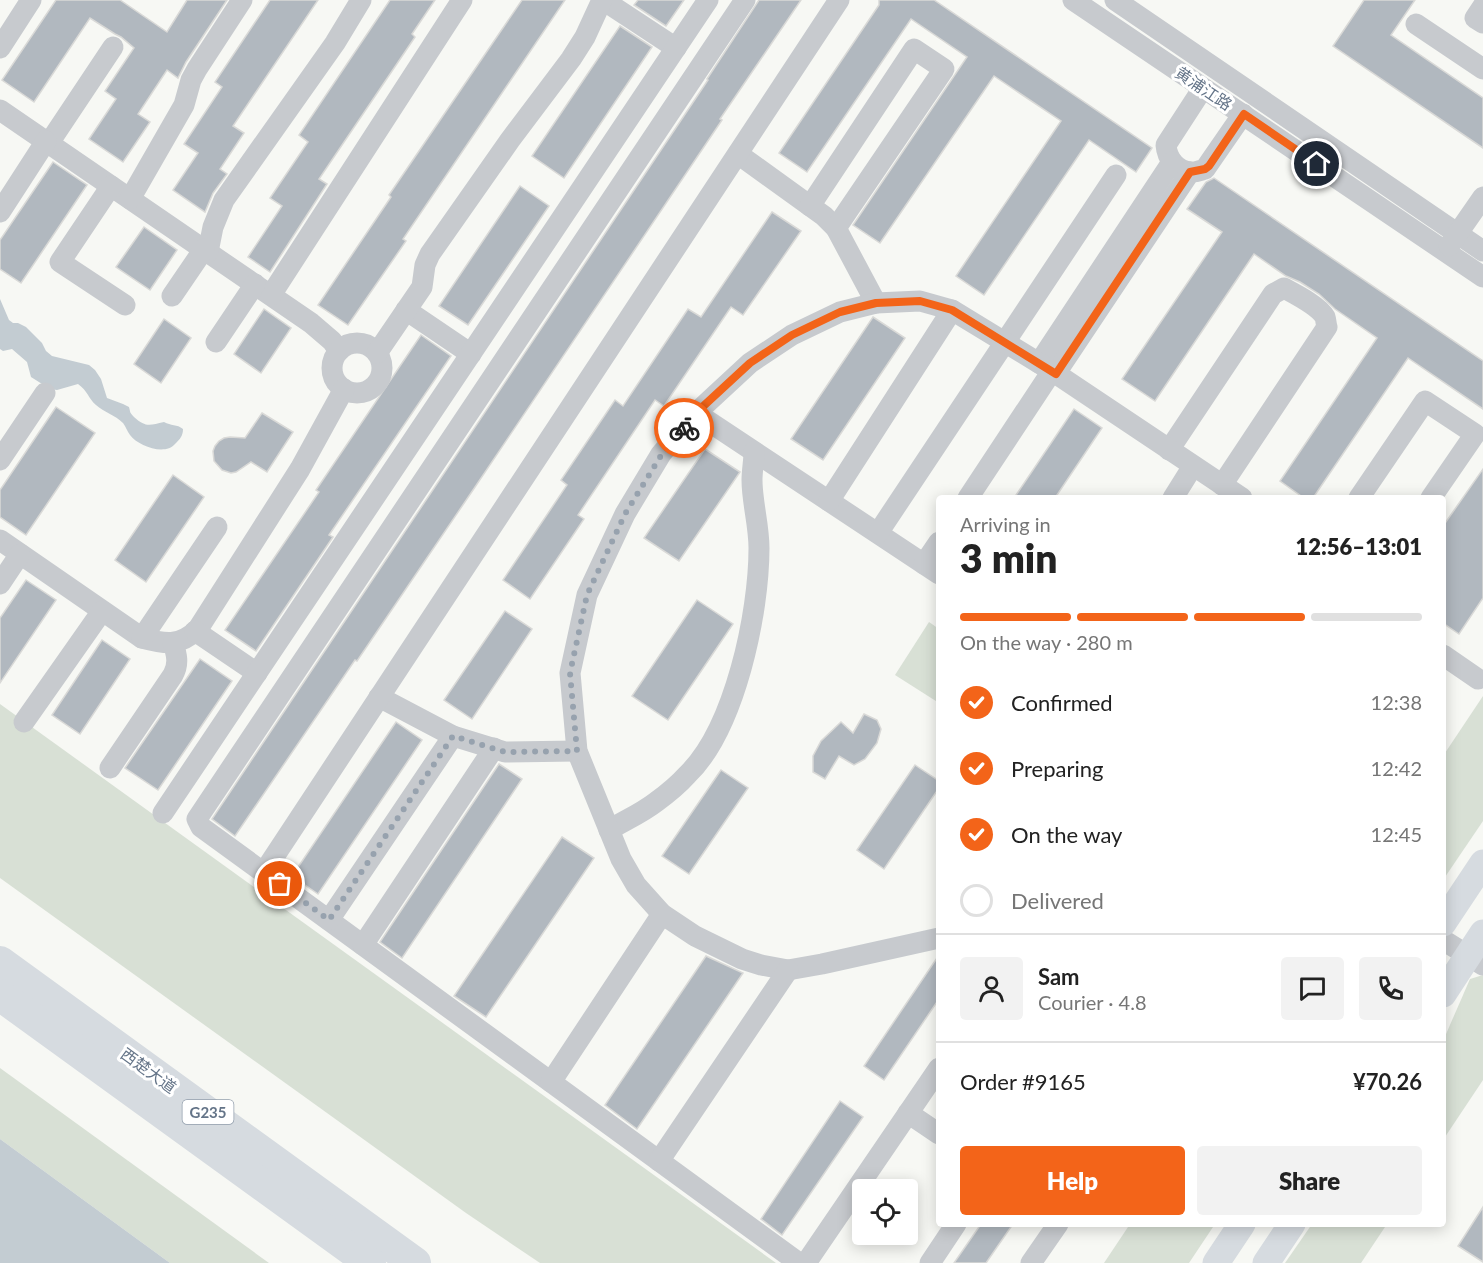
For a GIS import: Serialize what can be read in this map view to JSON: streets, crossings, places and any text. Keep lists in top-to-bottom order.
{
  "streets": {
    "highway": ["西楚大道", "G235"],
    "street": ["黄浦江路"]
  },
  "page": {
    "heading": ["3 min", "Arriving in", "12:56–13:01"],
    "panel": [
      "Sam",
      "Courier · 4.8",
      "Order #9165",
      "¥70.26"
    ],
    "bar": "On the way · 280 m",
    "list": [
      ["Confirmed", "12:38"],
      ["Preparing", "12:42"],
      ["On the way", "12:45"],
      "Delivered"
    ],
    "buttons": ["Help", "Share"]
  }
}
